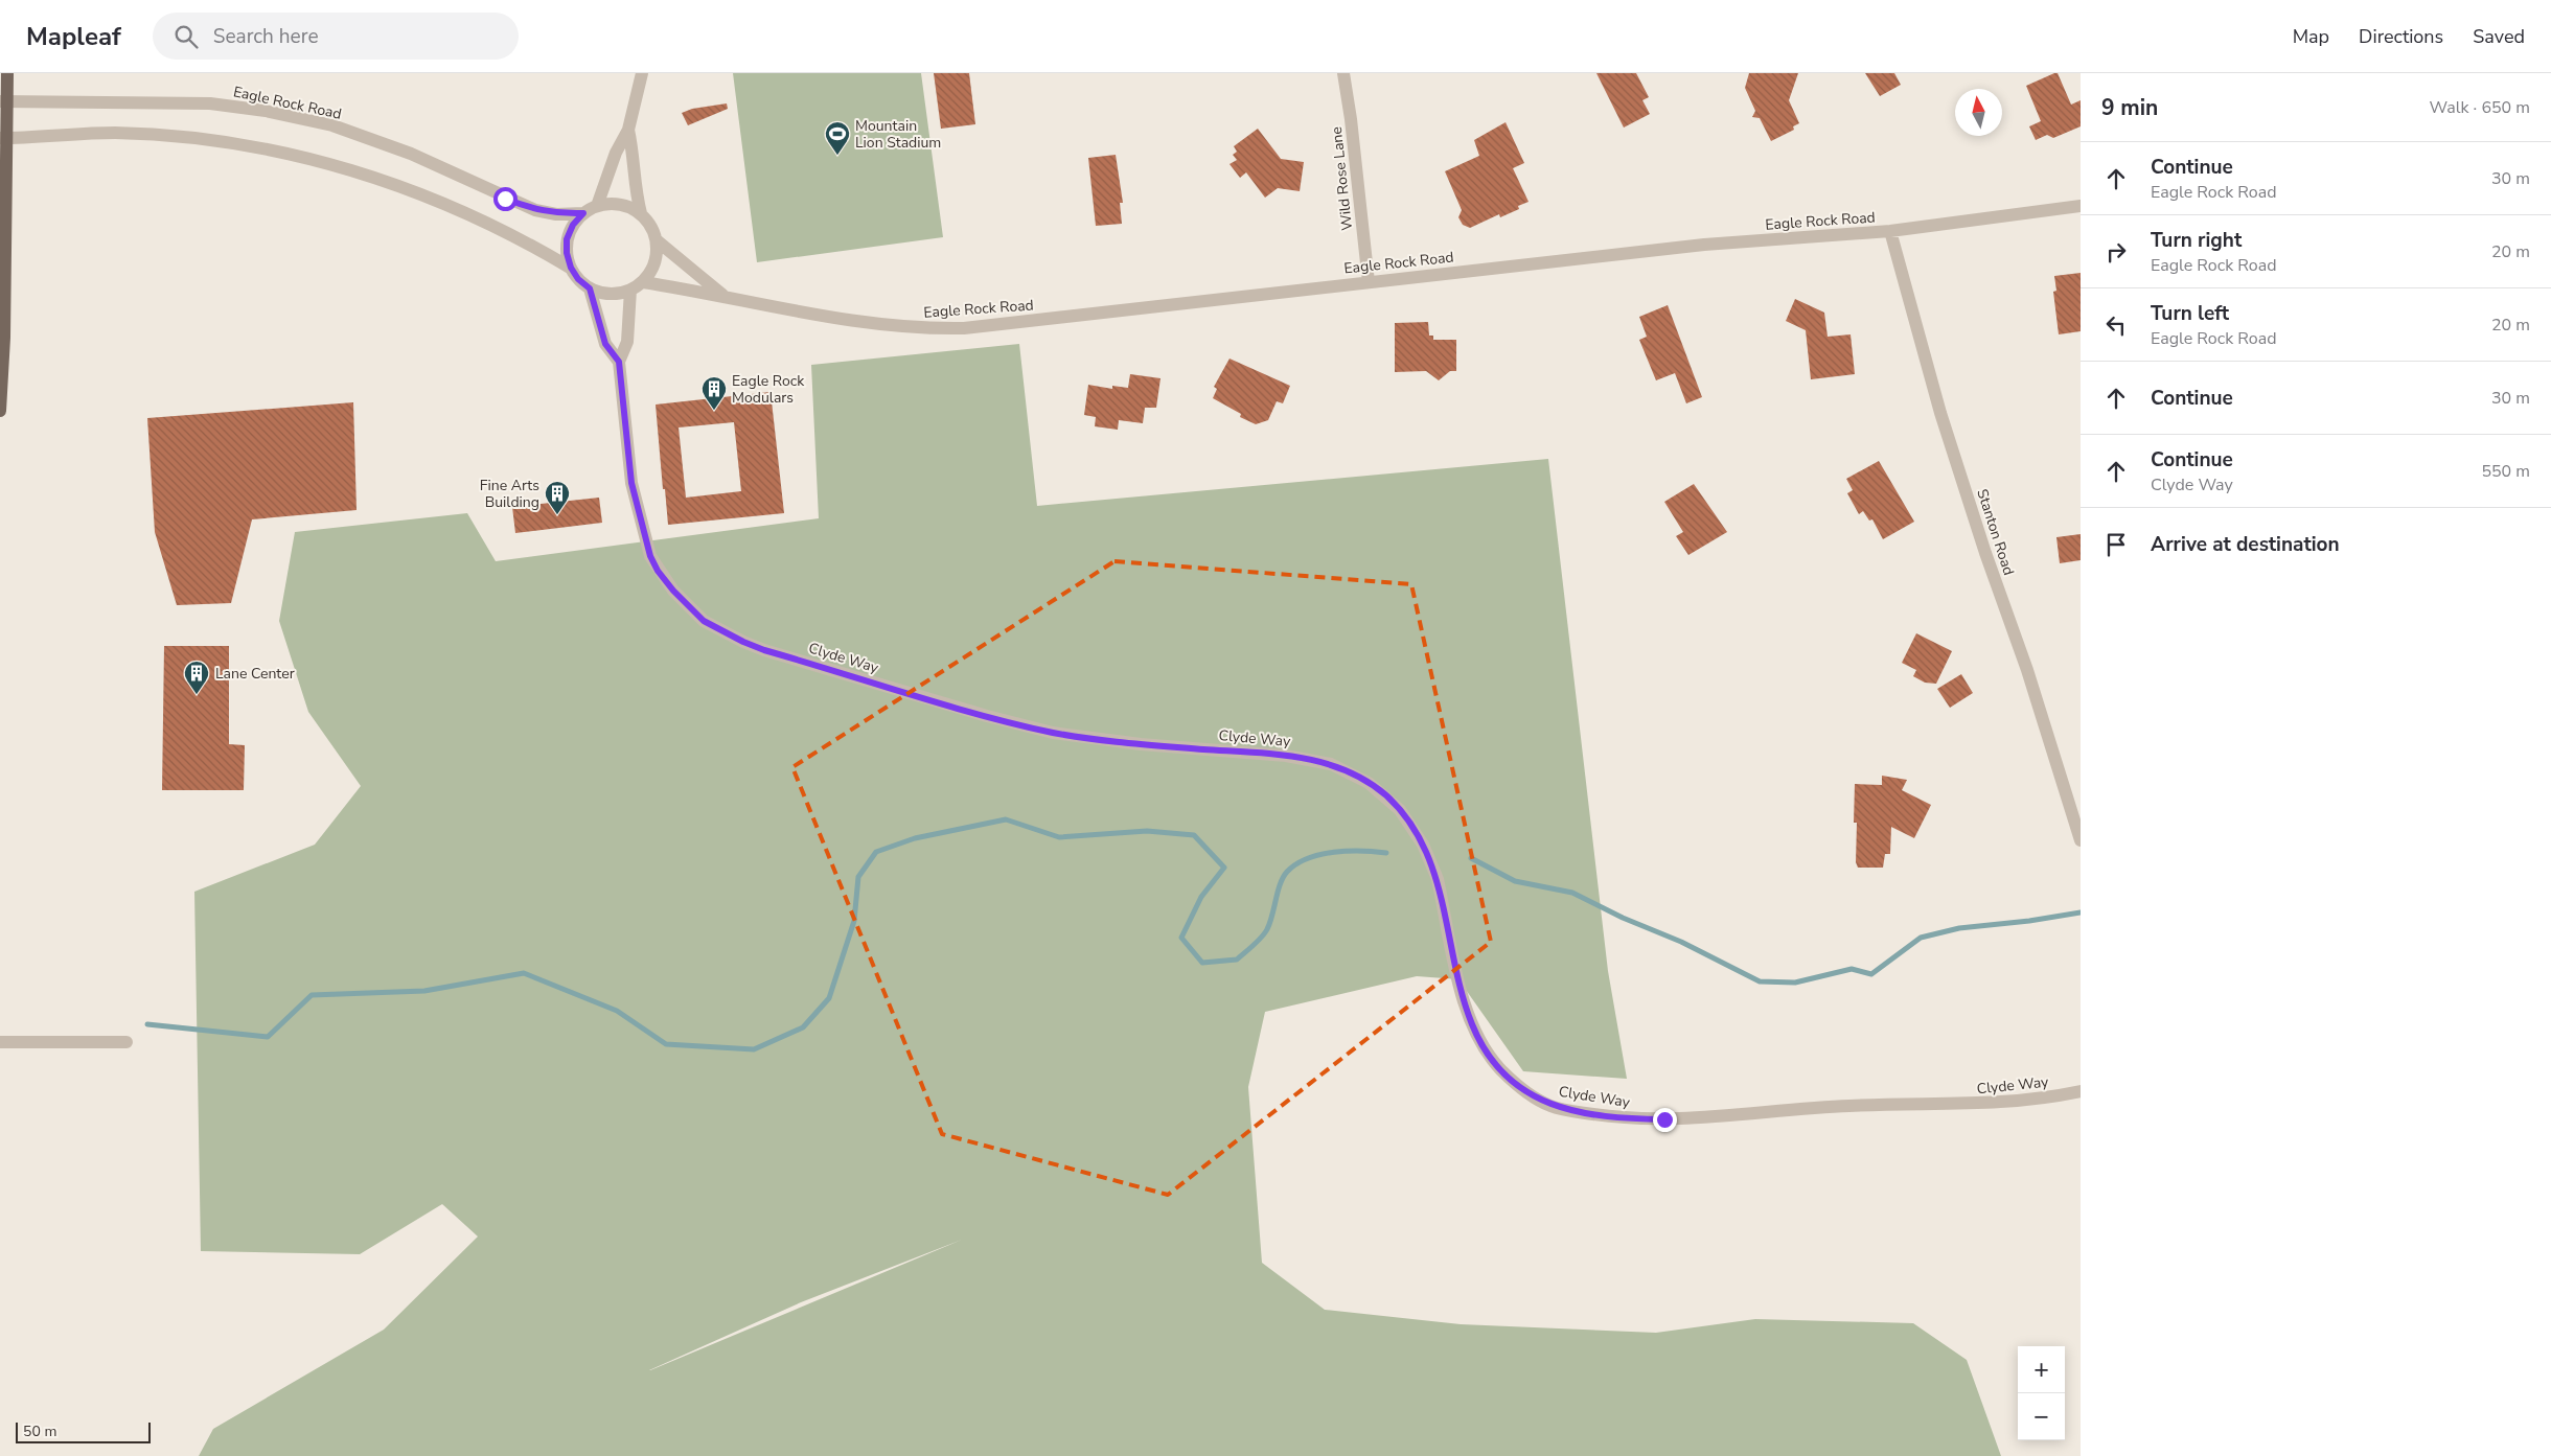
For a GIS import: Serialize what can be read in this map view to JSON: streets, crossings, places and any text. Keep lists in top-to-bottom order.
{
  "streets": {
    "street": [
      "Eagle Rock Road",
      "Wild Rose Lane",
      "Stanton Road",
      "Clyde Way"
    ]
  },
  "crossings": [
    ["Eagle Rock Road", "Wild Rose Lane"],
    ["Eagle Rock Road", "Stanton Road"]
  ],
  "places": {
    "sports": ["Mountain Lion Stadium"],
    "building": ["Eagle Rock Modulars", "Fine Arts Building", "Lane Center"]
  },
  "scale_bar": "50 m",
  "north": "top",
  "page": {
    "header": "Mapleaf",
    "search": "Search here",
    "nav": ["Map", "Directions", "Saved"],
    "heading": ["9 min", "Walk · 650 m"],
    "list": [
      ["Continue", "Eagle Rock Road", "30 m"],
      ["Turn right", "Eagle Rock Road", "20 m"],
      ["Turn left", "Eagle Rock Road", "20 m"],
      ["Continue", "30 m"],
      ["Continue", "Clyde Way", "550 m"],
      "Arrive at destination"
    ],
    "map_buttons": ["+", "−"],
    "scale": "50 m"
  }
}
